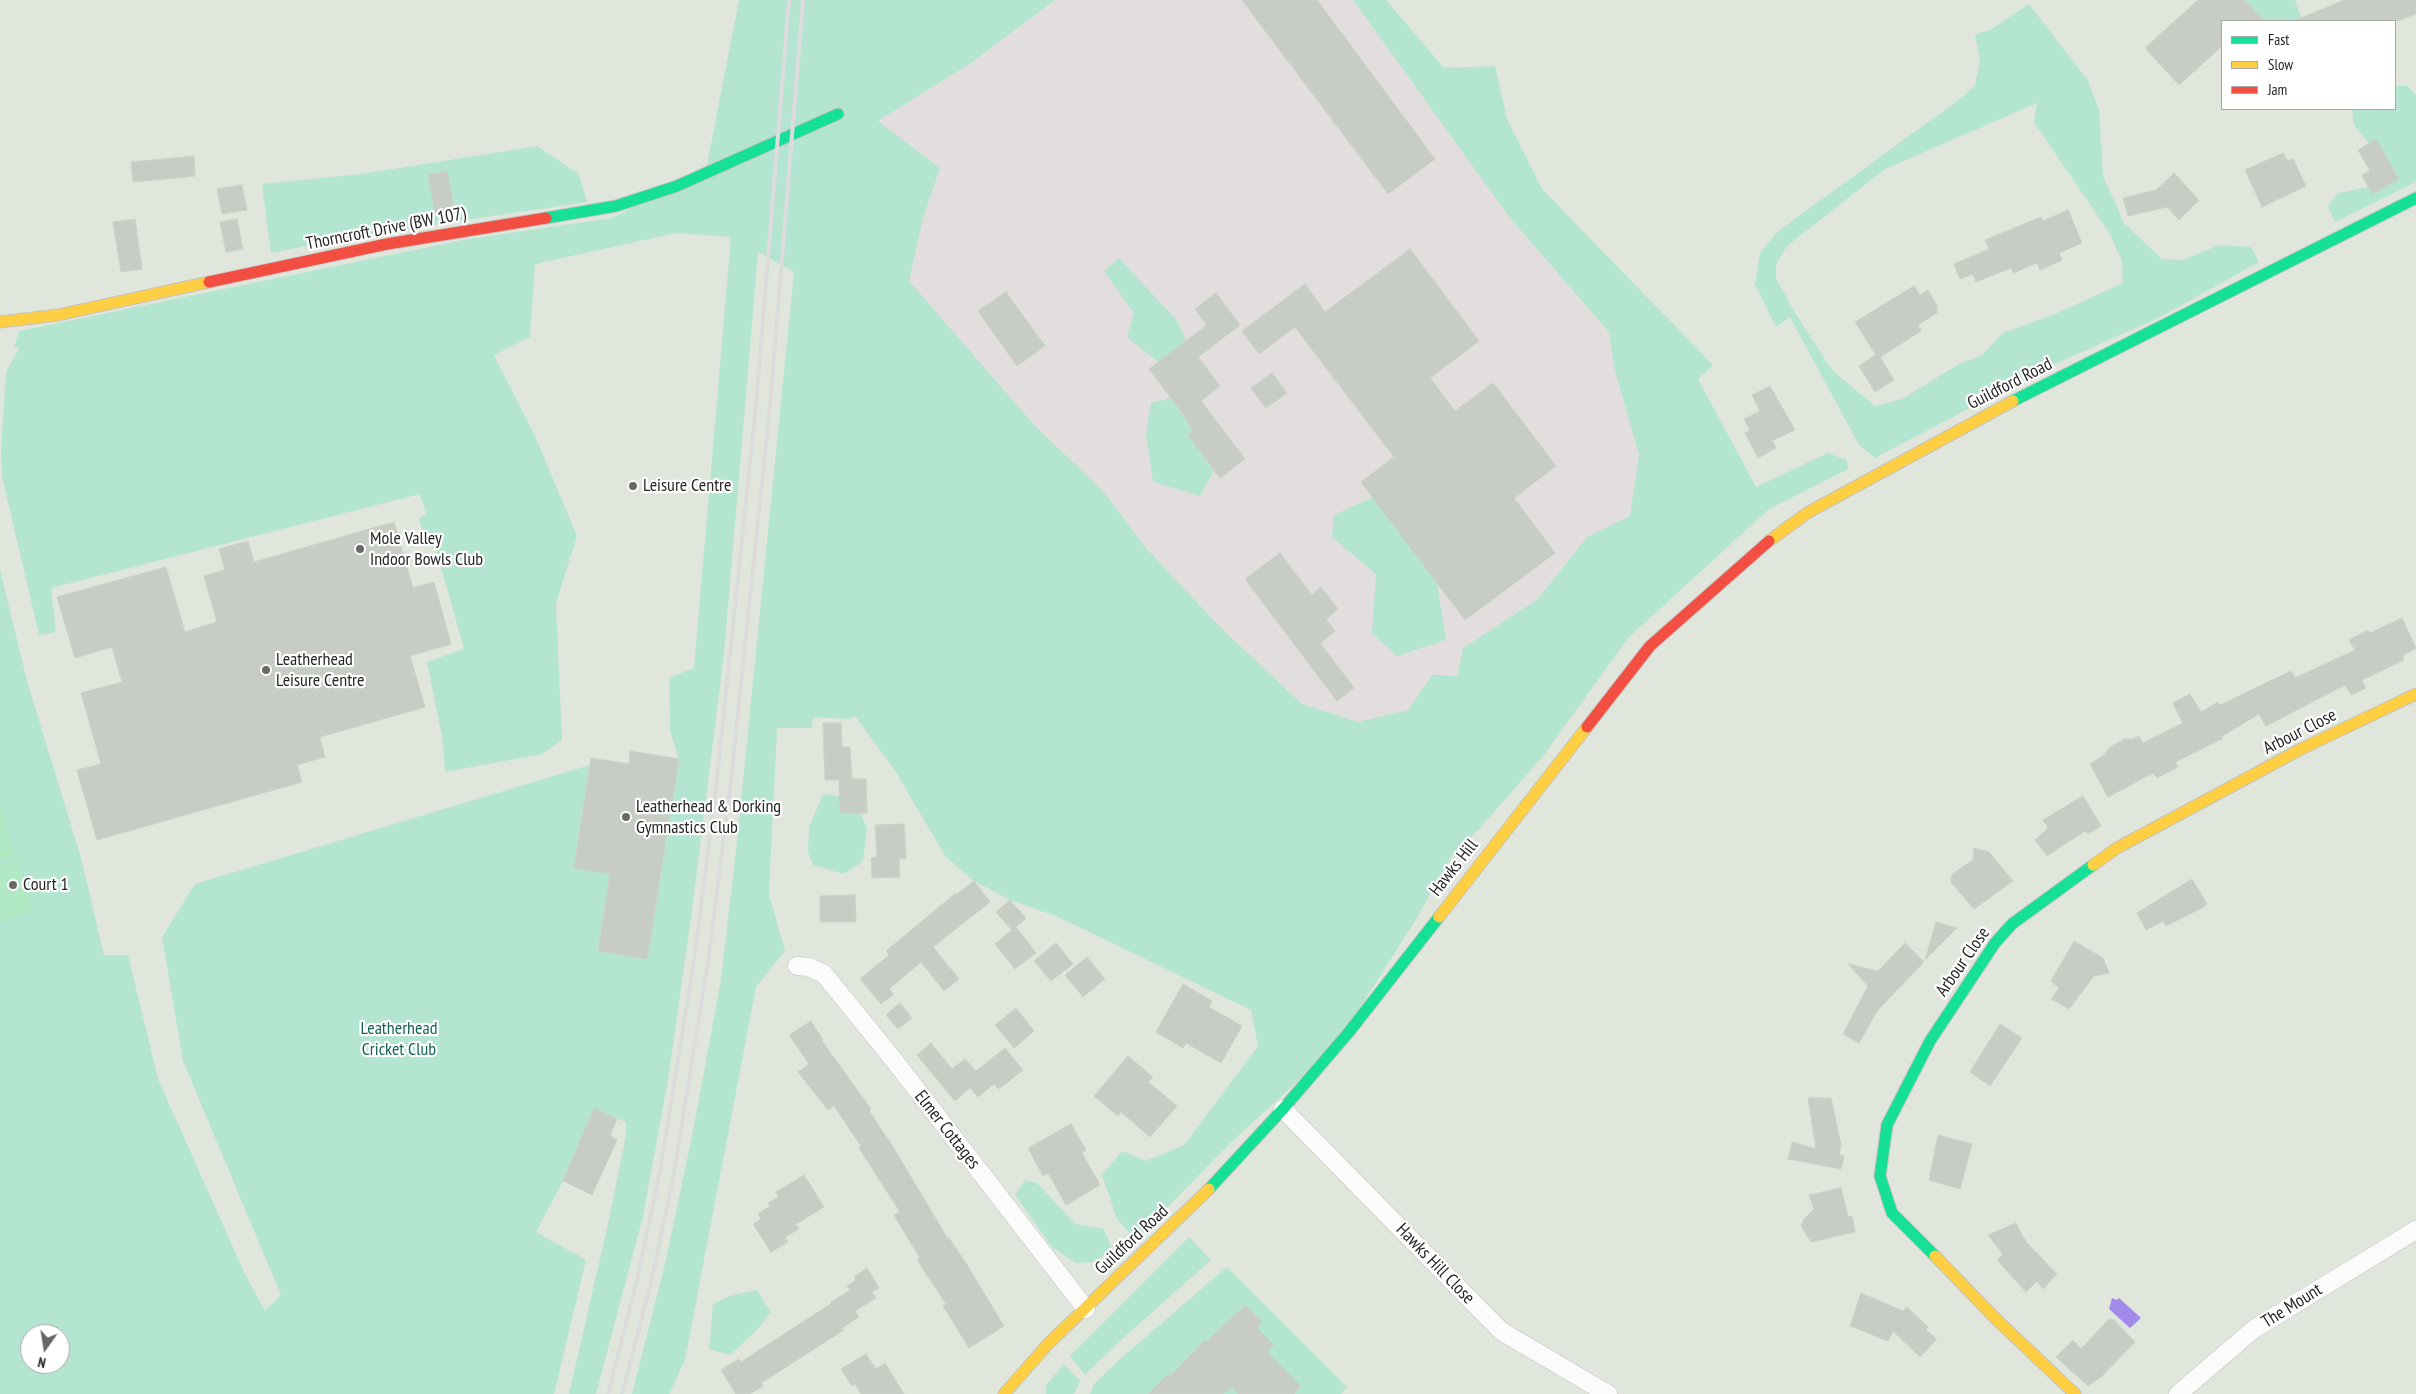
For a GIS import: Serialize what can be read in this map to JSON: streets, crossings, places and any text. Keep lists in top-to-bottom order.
{
  "streets": {
    "street": [
      "Thorncroft Drive (BW 107)",
      "Guildford Road",
      "Arbour Close",
      "Hawks Hill",
      "Elmer Cottages",
      "Hawks Hill Close",
      "The Mount"
    ]
  },
  "crossings": [
    ["Guildford Road", "Hawks Hill"],
    ["Guildford Road", "Elmer Cottages"],
    ["Guildford Road", "Hawks Hill Close"],
    ["Hawks Hill", "Hawks Hill Close"]
  ],
  "parks": ["Leatherhead Cricket Club"],
  "places": [
    "Leisure Centre",
    "Mole Valley Indoor Bowls Club",
    "Leatherhead Leisure Centre",
    "Leatherhead & Dorking Gymnastics Club",
    "Court 1"
  ],
  "legend": ["Fast", "Slow", "Jam"],
  "north": "bottom"
}
